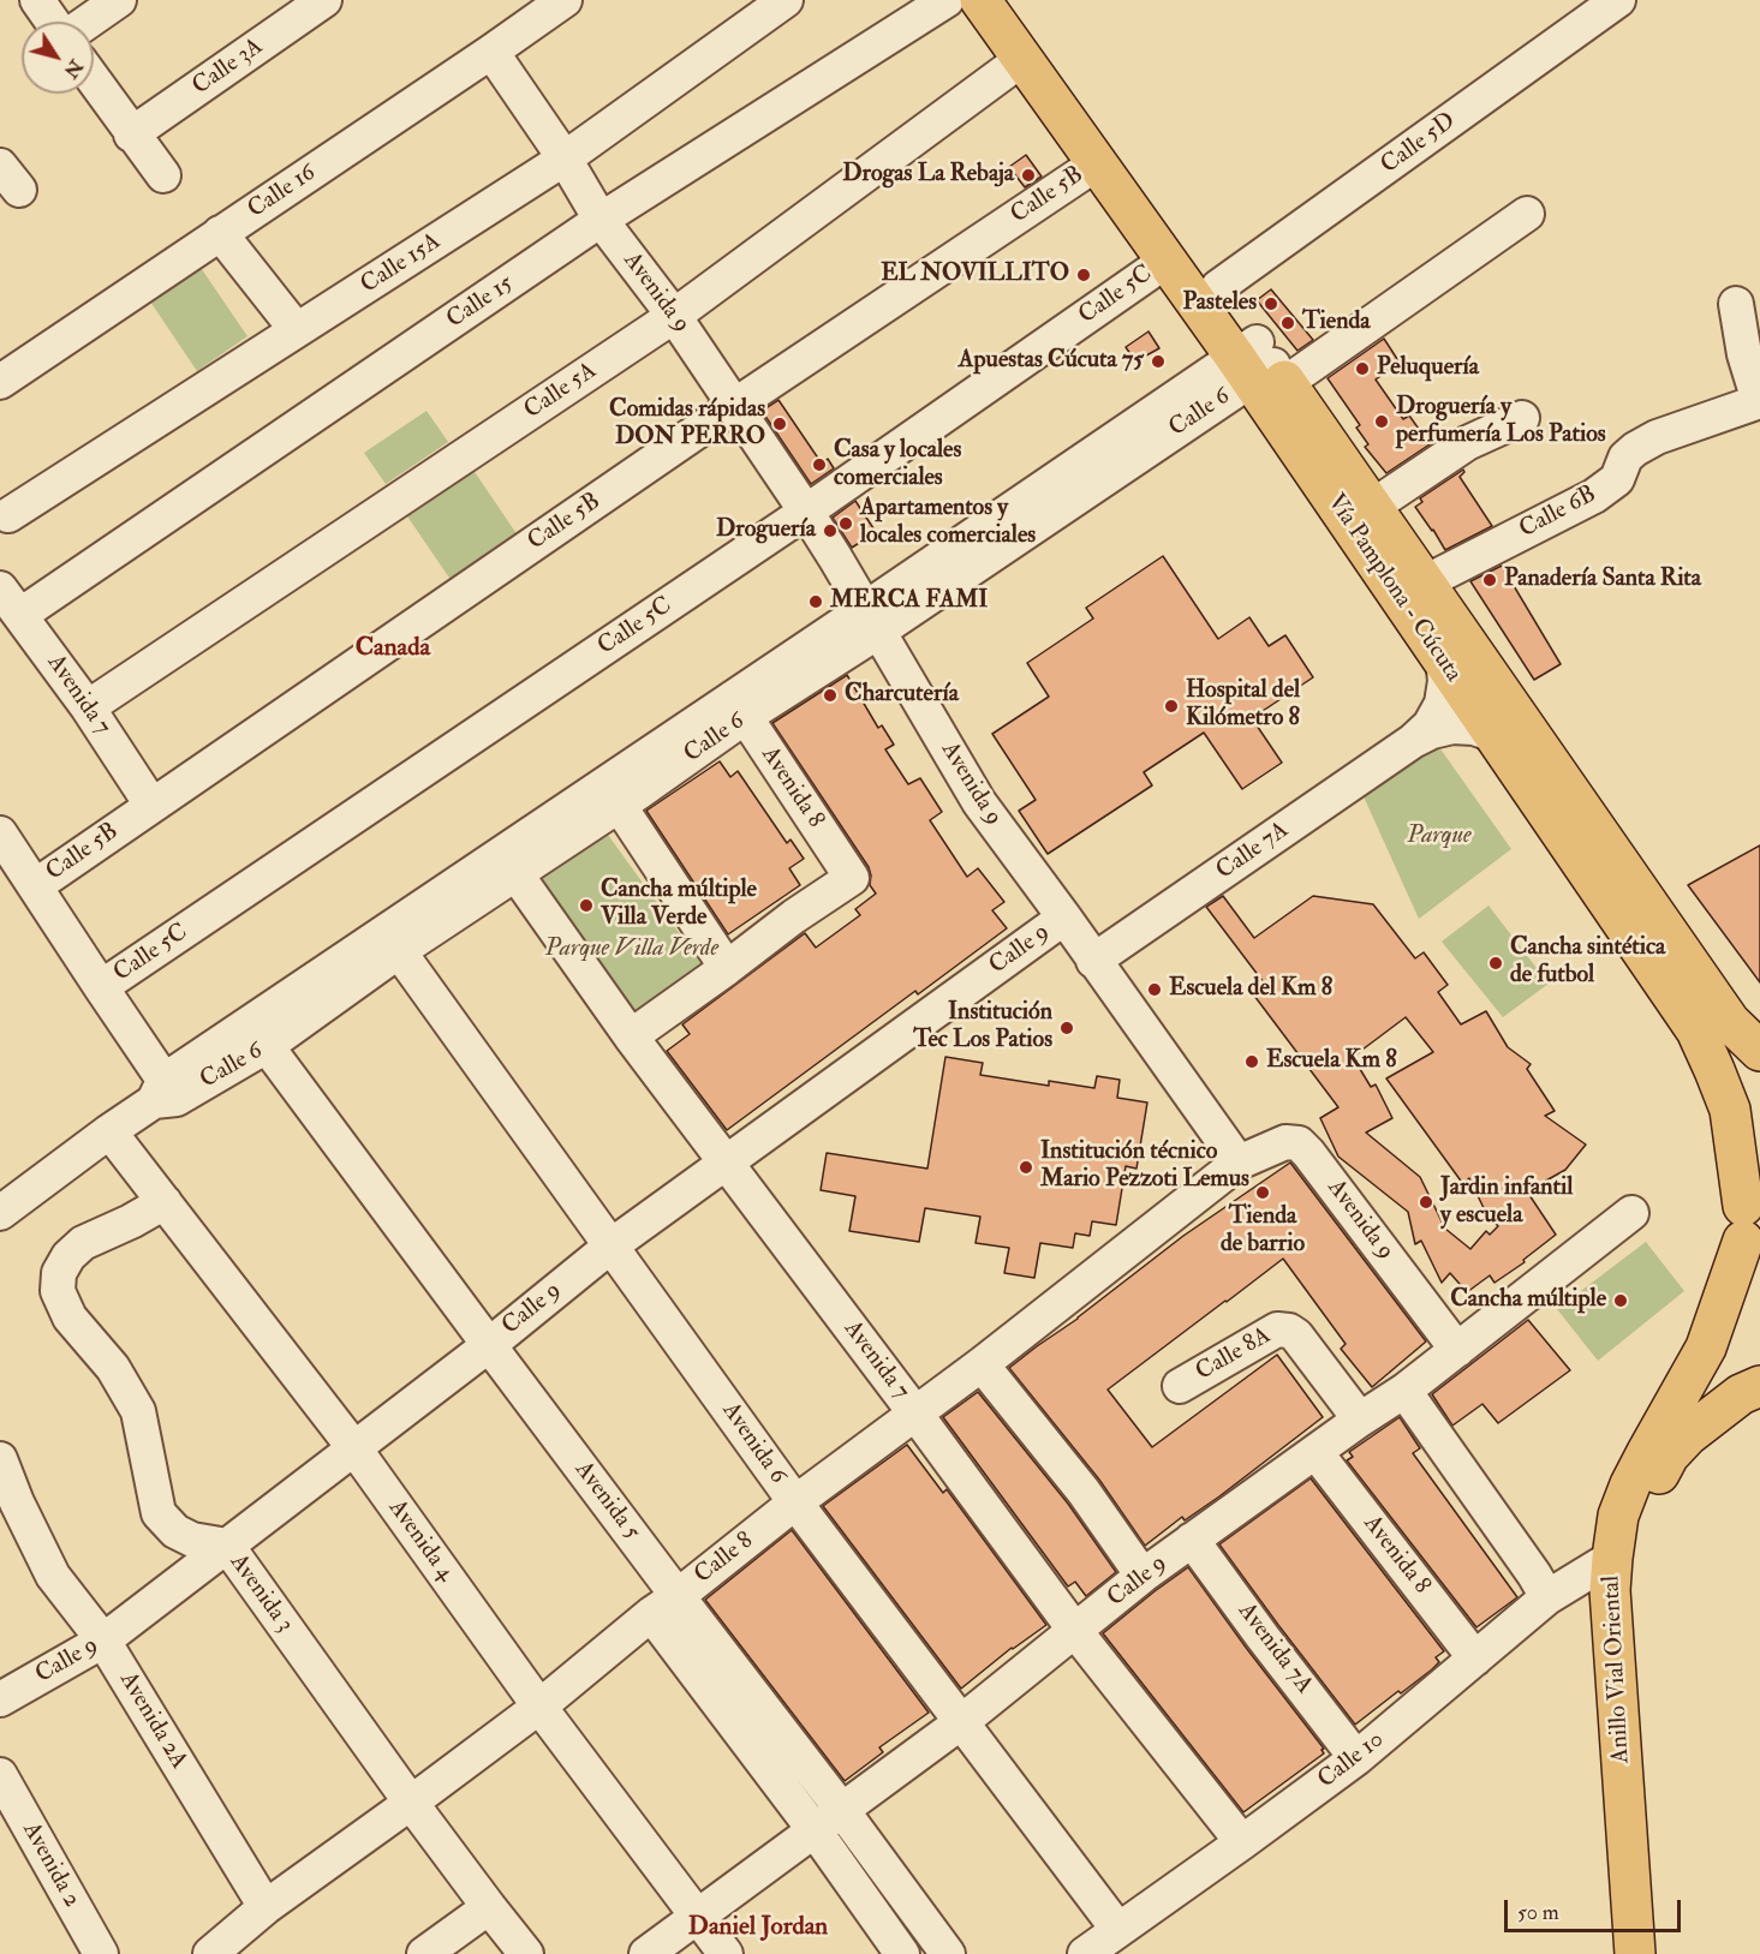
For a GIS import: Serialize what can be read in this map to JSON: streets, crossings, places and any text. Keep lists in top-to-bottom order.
{
  "streets": {
    "highway": ["Vía Pamplona - Cúcuta", "Anillo Vial Oriental"],
    "street": [
      "Calle 3A",
      "Calle 5D",
      "Calle 16",
      "Calle 5B",
      "Calle 15A",
      "Avenida 9",
      "Calle 5C",
      "Calle 15",
      "Calle 5A",
      "Calle 6",
      "Calle 6B",
      "Avenida 7",
      "Avenida 8",
      "Calle 7A",
      "Calle 9",
      "Calle 8A",
      "Avenida 6",
      "Avenida 5",
      "Avenida 4",
      "Calle 8",
      "Avenida 3",
      "Avenida 7A",
      "Avenida 2A",
      "Calle 10",
      "Avenida 2"
    ]
  },
  "crossings": [
    ["Calle 5D", "Vía Pamplona - Cúcuta"],
    ["Calle 16", "Avenida 9"],
    ["Calle 5B", "Avenida 9"],
    ["Calle 5B", "Vía Pamplona - Cúcuta"],
    ["Calle 5B", "Avenida 7"],
    ["Calle 15A", "Avenida 9"],
    ["Avenida 9", "Calle 5C"],
    ["Avenida 9", "Calle 15"],
    ["Avenida 9", "Calle 5A"],
    ["Avenida 9", "Calle 6"],
    ["Avenida 9", "Calle 7A"],
    ["Avenida 9", "Calle 9"],
    ["Avenida 9", "Calle 8"],
    ["Calle 5C", "Vía Pamplona - Cúcuta"],
    ["Calle 15", "Avenida 7"],
    ["Calle 5A", "Vía Pamplona - Cúcuta"],
    ["Calle 5A", "Avenida 7"],
    ["Calle 6", "Vía Pamplona - Cúcuta"],
    ["Calle 6", "Avenida 7"],
    ["Calle 6", "Avenida 8"],
    ["Calle 6", "Avenida 6"],
    ["Calle 6", "Avenida 5"],
    ["Calle 6", "Avenida 4"],
    ["Calle 6B", "Vía Pamplona - Cúcuta"],
    ["Vía Pamplona - Cúcuta", "Calle 7A"],
    ["Vía Pamplona - Cúcuta", "Anillo Vial Oriental"],
    ["Avenida 7", "Calle 9"],
    ["Avenida 7", "Calle 8"],
    ["Avenida 7", "Calle 10"],
    ["Avenida 8", "Calle 9"],
    ["Avenida 8", "Calle 10"],
    ["Calle 9", "Calle 8A"],
    ["Calle 9", "Avenida 6"],
    ["Calle 9", "Avenida 5"],
    ["Calle 9", "Avenida 4"],
    ["Calle 9", "Avenida 3"],
    ["Calle 9", "Avenida 7A"],
    ["Calle 9", "Avenida 2A"],
    ["Avenida 6", "Calle 8"],
    ["Avenida 6", "Calle 10"],
    ["Avenida 5", "Calle 8"],
    ["Avenida 4", "Calle 8"],
    ["Avenida 4", "Avenida 3"],
    ["Calle 8", "Avenida 3"],
    ["Calle 8", "Avenida 2A"],
    ["Avenida 7A", "Calle 10"],
    ["Anillo Vial Oriental", "Calle 10"]
  ],
  "districts": ["Canada", "Daniel Jordan"],
  "parks": ["Parque", "Parque Villa Verde"],
  "places": [
    "Drogas La Rebaja",
    "EL NOVILLITO",
    "Pasteles",
    "Tienda",
    "Apuestas Cúcuta 75",
    "Peluquería",
    "Droguería y perfumería Los Patios",
    "Comidas rápidas DON PERRO",
    "Casa y locales comerciales",
    "Apartamentos y locales comerciales",
    "Droguería",
    "Panadería Santa Rita",
    "MERCA FAMI",
    "Charcutería",
    "Hospital del Kilómetro 8",
    "Cancha múltiple Villa Verde",
    "Cancha sintética de futbol",
    "Escuela del Km 8",
    "Institución Tec Los Patios",
    "Escuela Km 8",
    "Institución técnico Mario Pezzoti Lemus",
    "Tienda de barrio",
    "Jardin infantil y escuela",
    "Cancha múltiple"
  ],
  "scale_bar": "50 m",
  "north": "bottom right"
}
